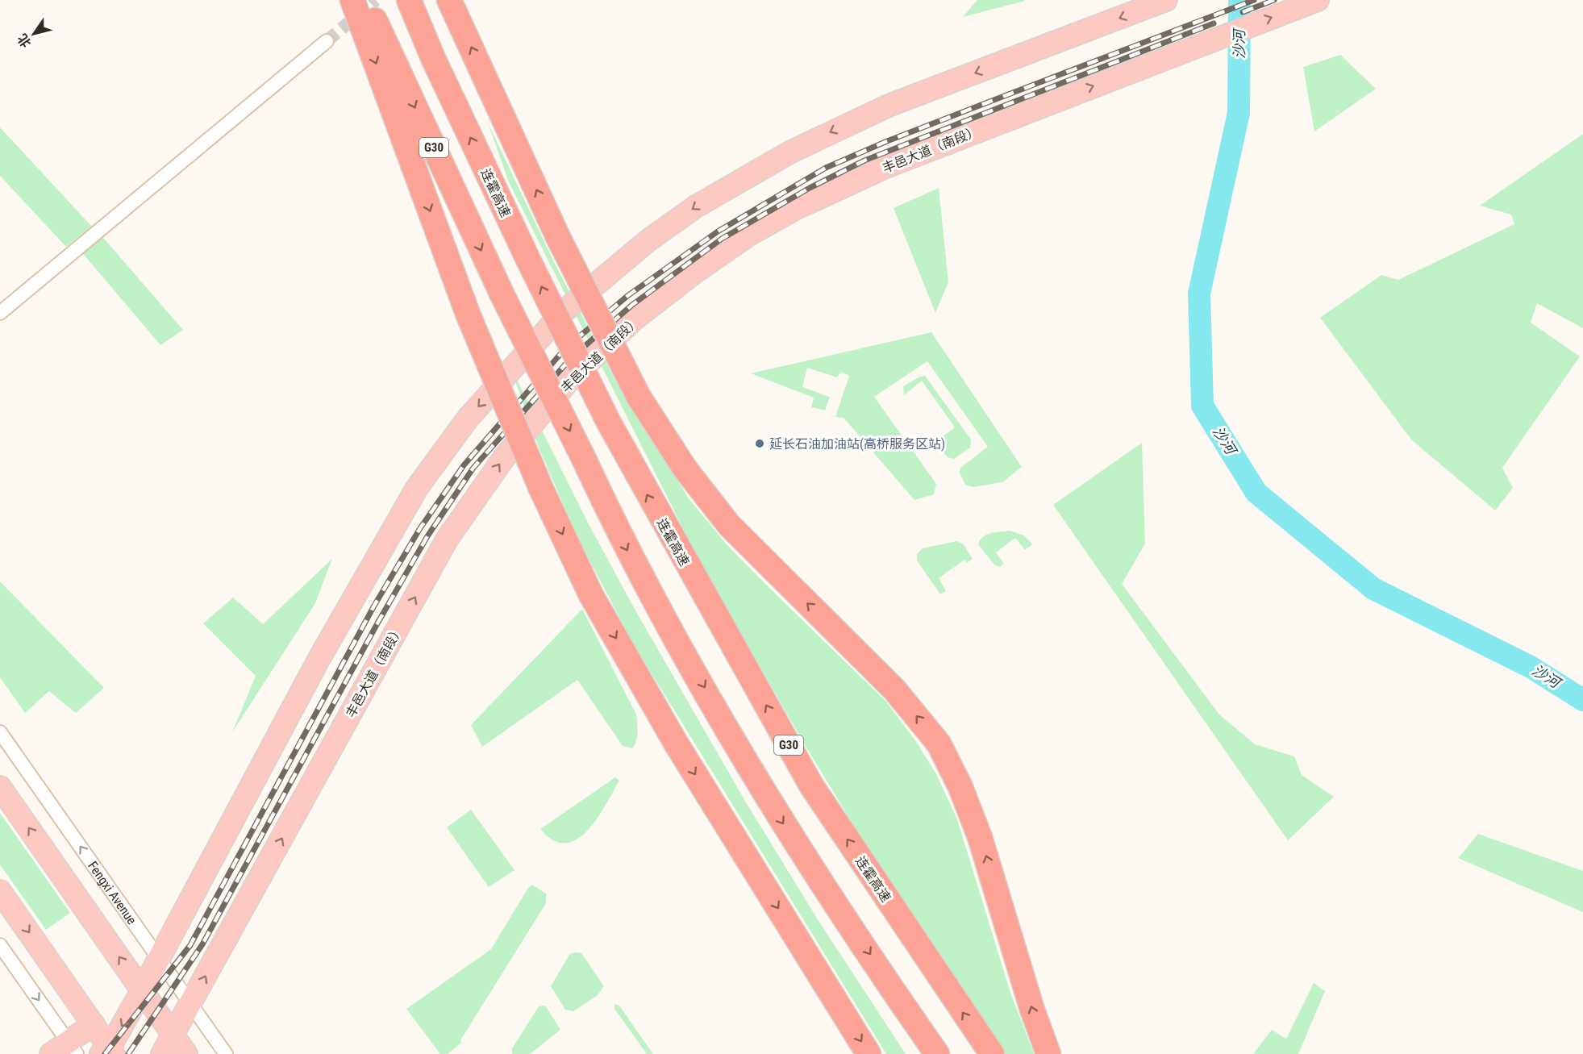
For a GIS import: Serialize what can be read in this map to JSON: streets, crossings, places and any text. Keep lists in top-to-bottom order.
{
  "streets": {
    "highway": ["G30", "连霍高速"],
    "main road": ["丰邑大道（南段）"],
    "street": ["Fengxi Avenue"]
  },
  "crossings": [
    ["丰邑大道（南段）", "Fengxi Avenue"]
  ],
  "one_way": ["Fengxi Avenue"],
  "water": ["沙河"],
  "places": ["延长石油加油站(高桥服务区站)"],
  "north": "bottom left"
}
